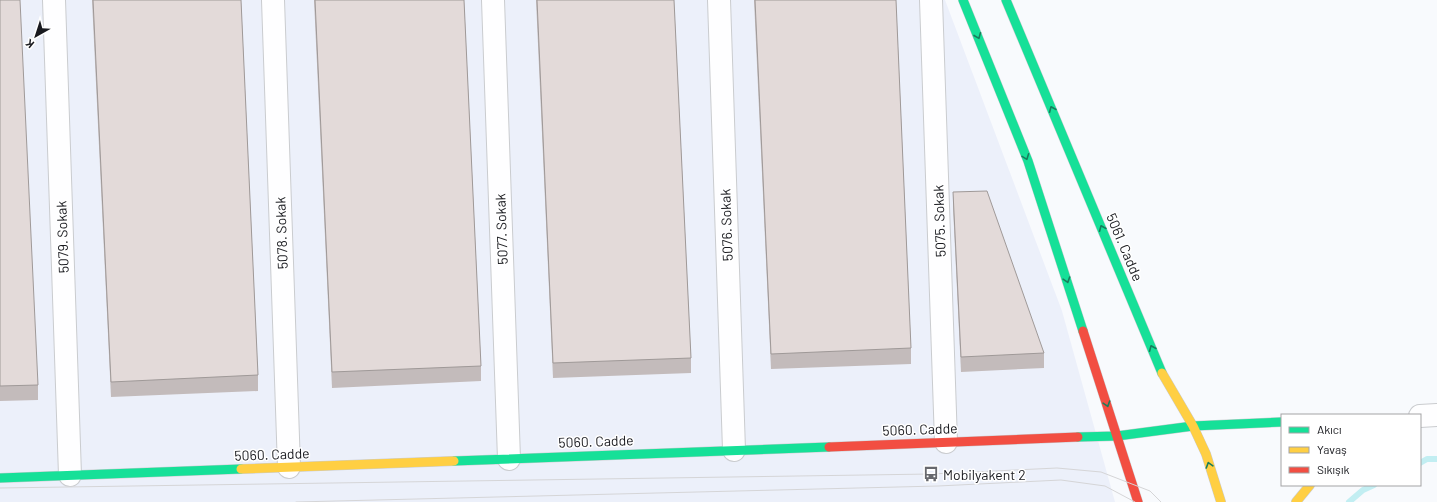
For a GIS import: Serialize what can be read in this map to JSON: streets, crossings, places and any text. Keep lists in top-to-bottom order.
{
  "streets": {
    "street": [
      "5075. Sokak",
      "5076. Sokak",
      "5077. Sokak",
      "5078. Sokak",
      "5079. Sokak",
      "5061. Cadde",
      "5060. Cadde"
    ]
  },
  "crossings": [
    ["5075. Sokak", "5060. Cadde"],
    ["5076. Sokak", "5060. Cadde"],
    ["5077. Sokak", "5060. Cadde"],
    ["5078. Sokak", "5060. Cadde"],
    ["5079. Sokak", "5060. Cadde"],
    ["5061. Cadde", "5060. Cadde"]
  ],
  "places": {
    "bus stop": ["Mobilyakent 2"]
  },
  "legend": ["Akıcı", "Yavaş", "Sıkışık"],
  "north": "bottom left"
}
